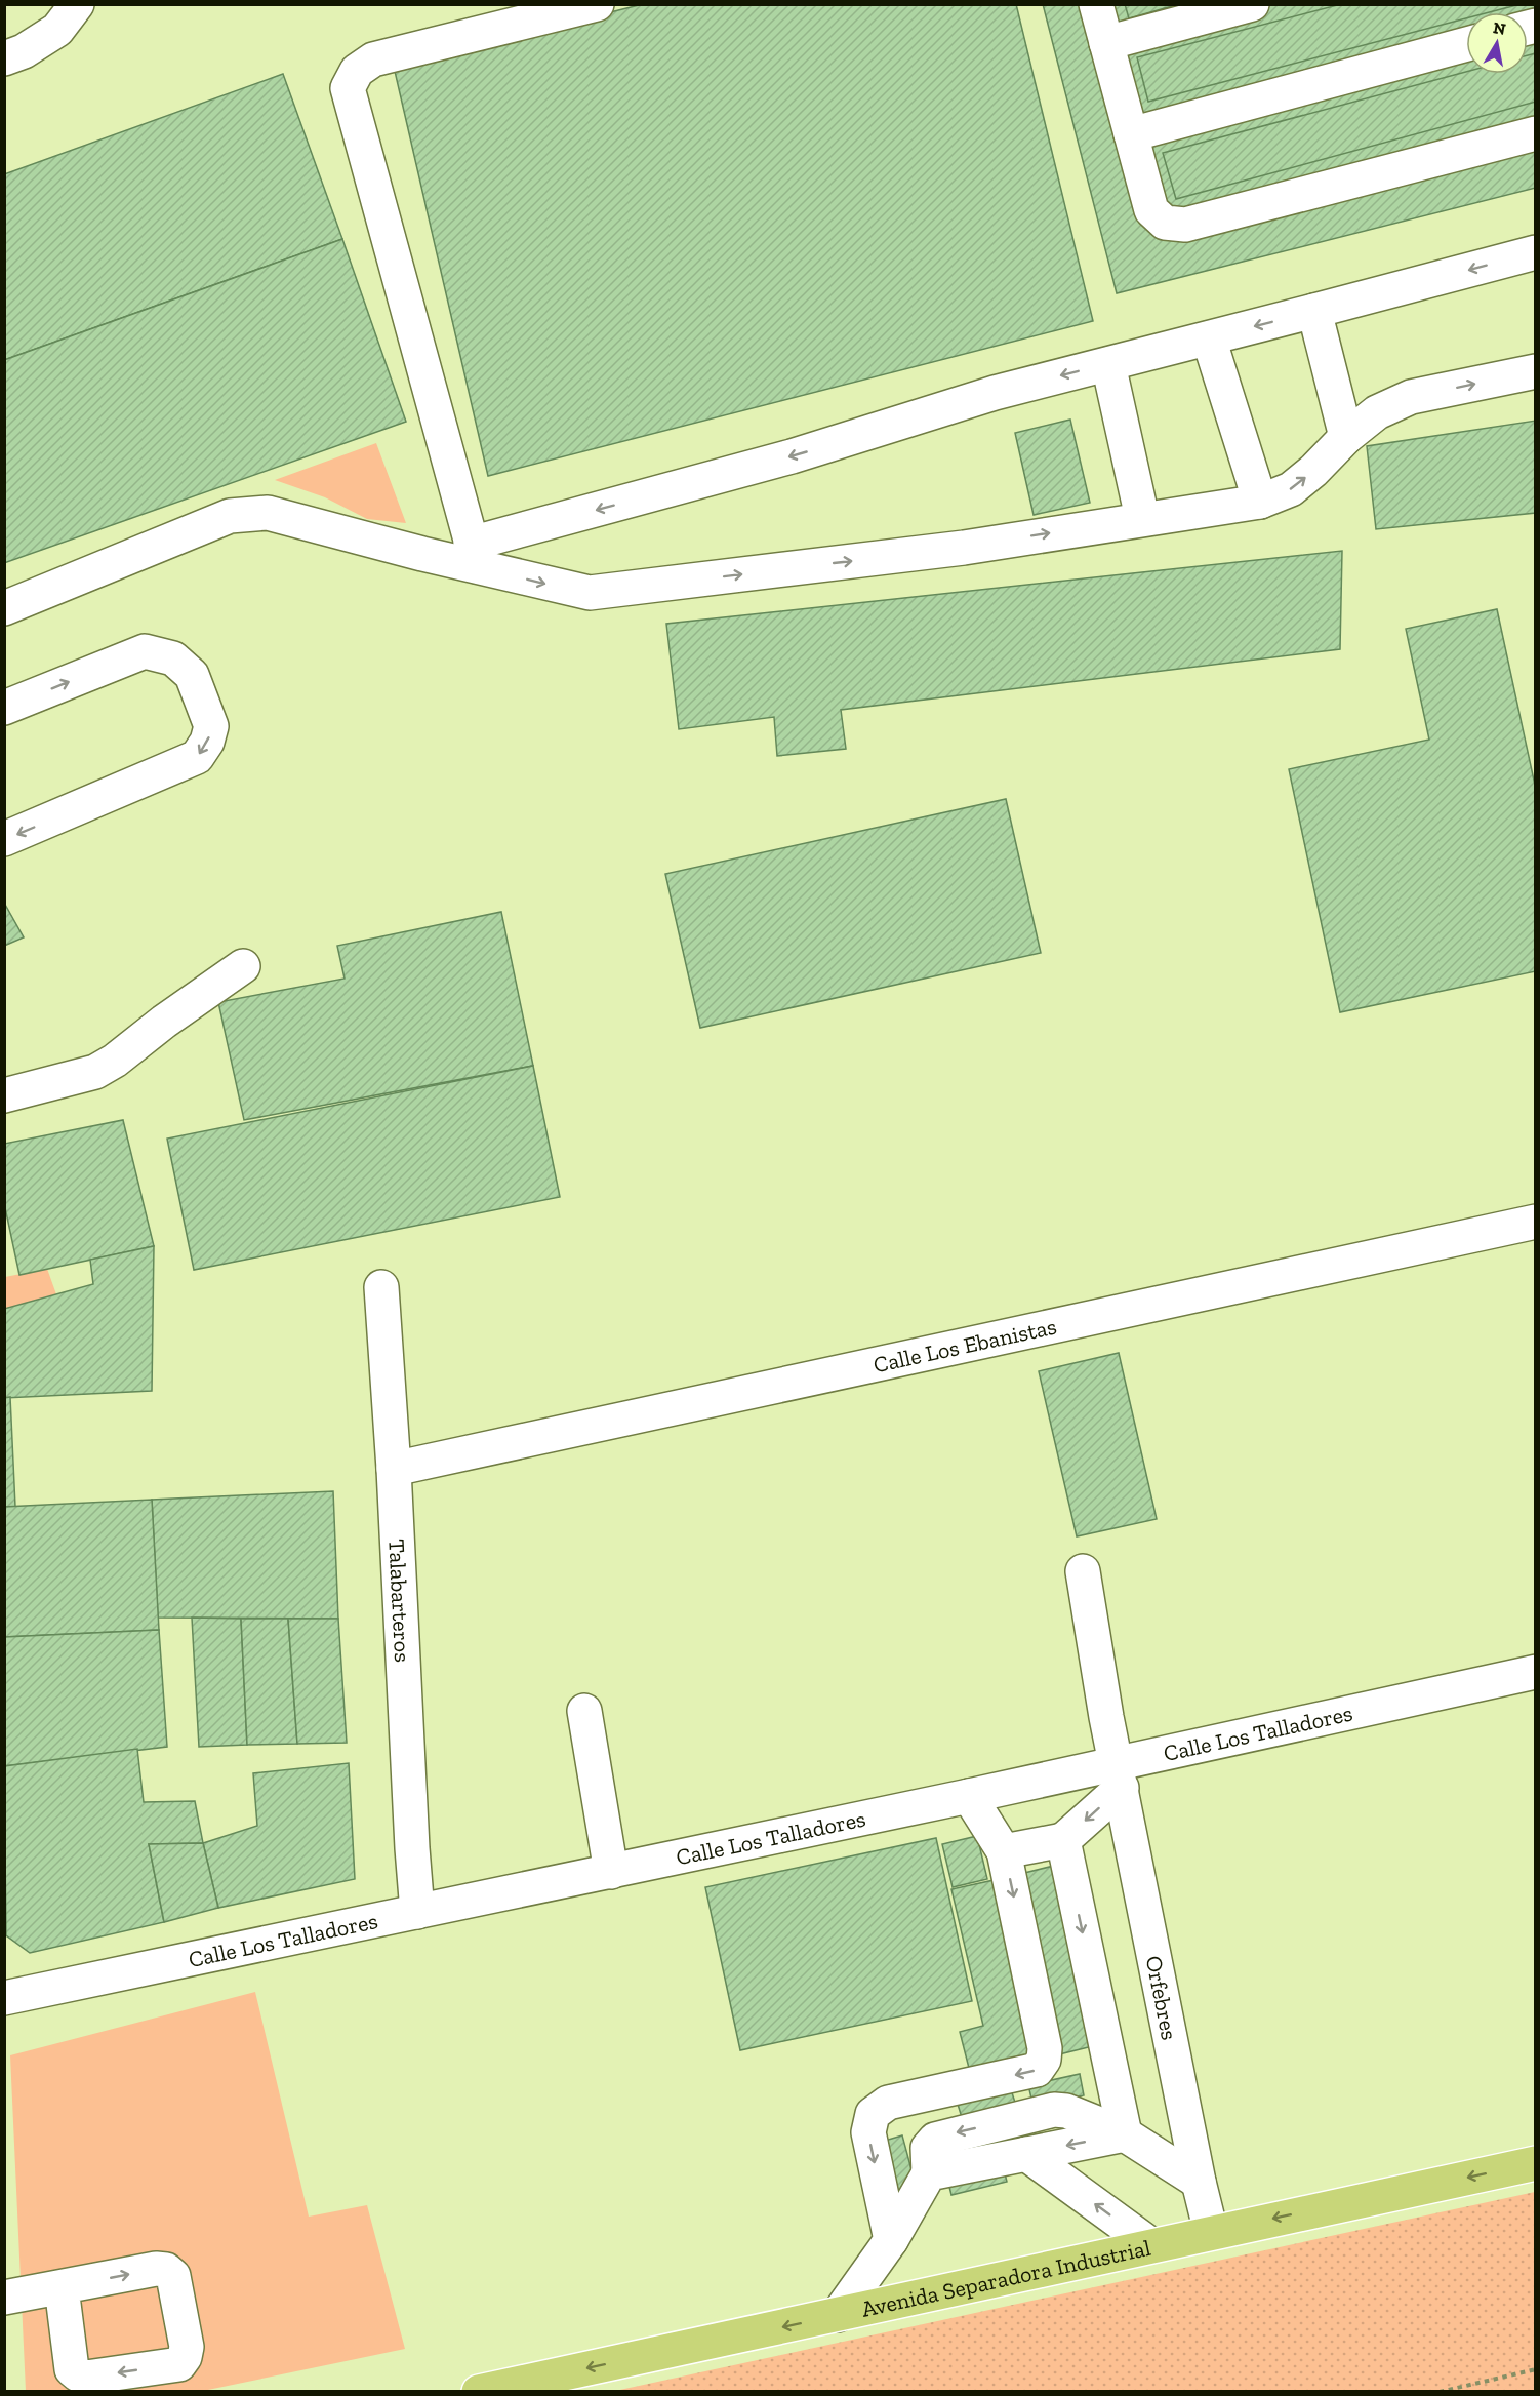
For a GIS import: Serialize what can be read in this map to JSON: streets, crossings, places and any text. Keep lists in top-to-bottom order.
{
  "streets": {
    "main road": ["Avenida Separadora Industrial"],
    "street": [
      "Calle Los Ebanistas",
      "Talabarteros",
      "Calle Los Talladores",
      "Orfebres"
    ]
  },
  "crossings": [
    ["Calle Los Ebanistas", "Talabarteros"],
    ["Talabarteros", "Calle Los Talladores"],
    ["Calle Los Talladores", "Orfebres"],
    ["Orfebres", "Avenida Separadora Industrial"]
  ],
  "one_way": ["Avenida Separadora Industrial"],
  "north": "top"
}
